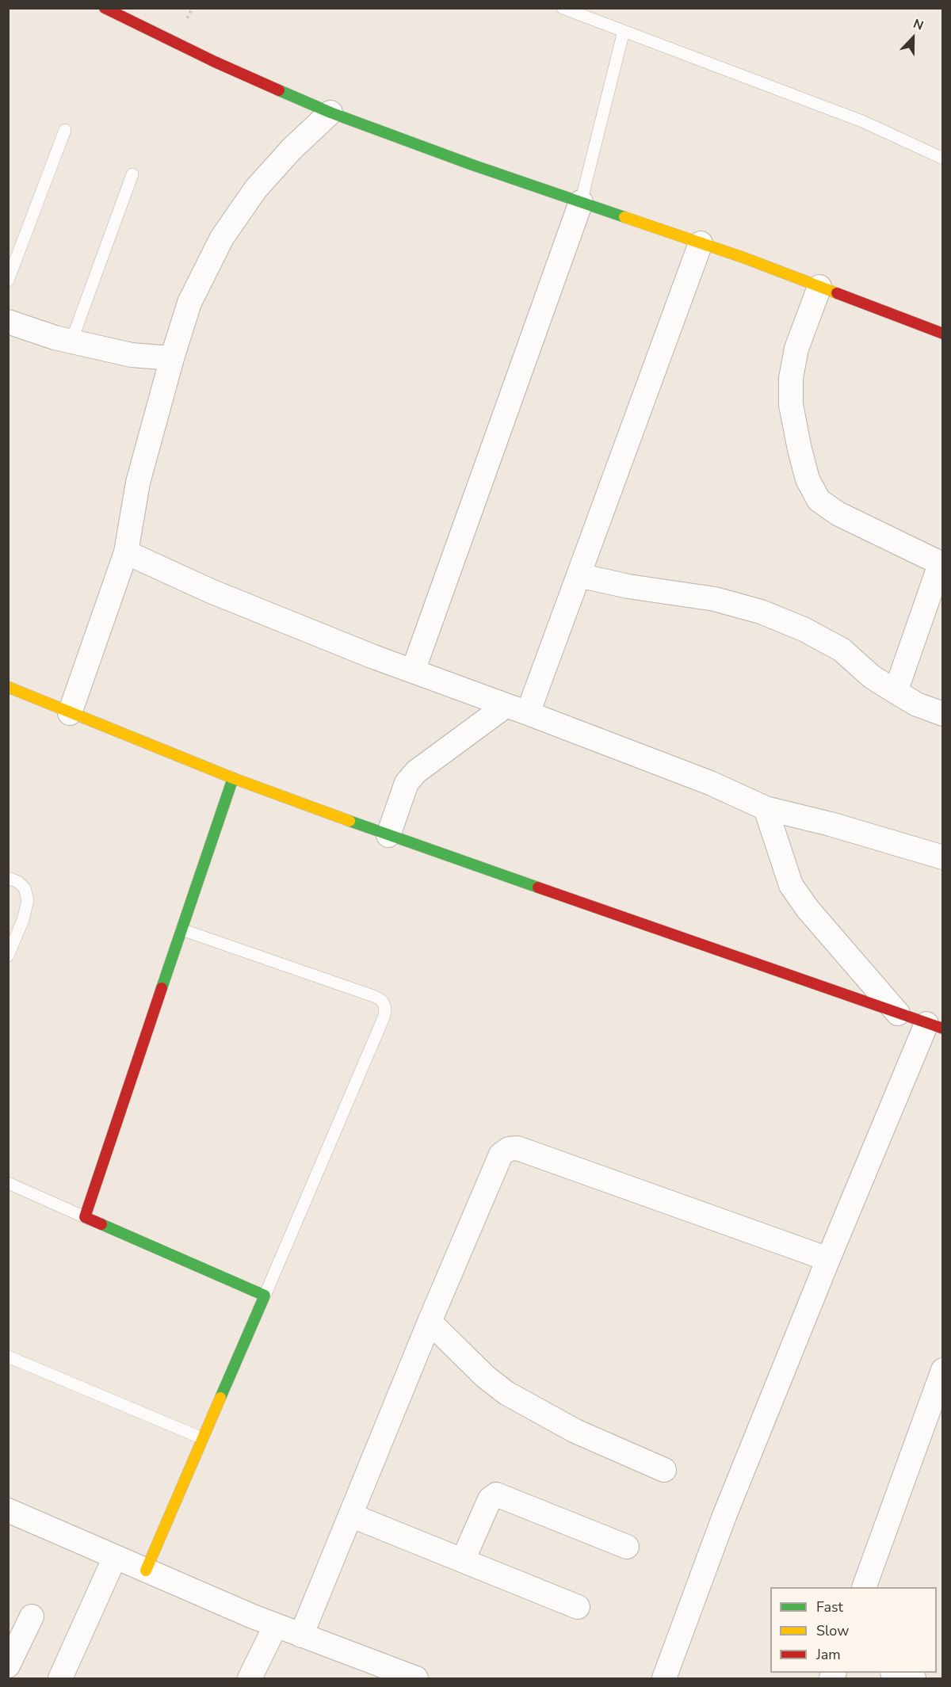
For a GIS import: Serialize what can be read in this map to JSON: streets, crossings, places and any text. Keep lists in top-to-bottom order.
{
  "legend": ["Fast", "Slow", "Jam"],
  "north": "top"
}
